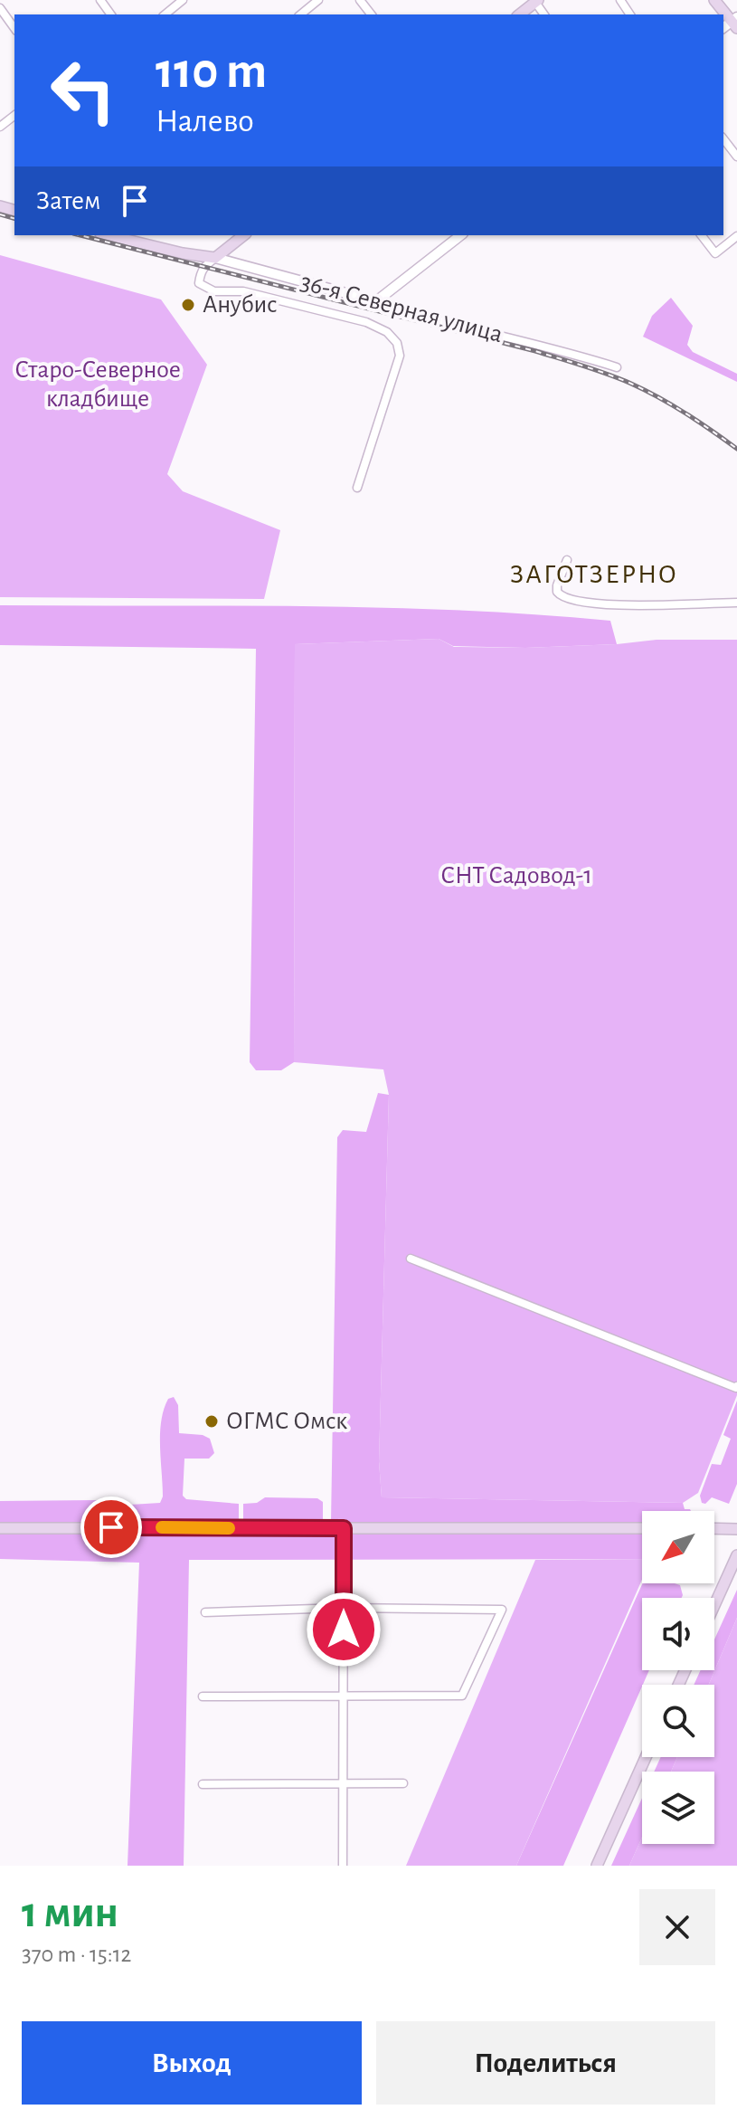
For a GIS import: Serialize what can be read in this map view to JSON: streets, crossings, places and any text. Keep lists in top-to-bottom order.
{
  "streets": {
    "main road": ["36-я Северная улица"]
  },
  "districts": ["ЗАГОТЗЕРНО"],
  "parks": ["Старо-Северное кладбище", "СНТ Садовод-1"],
  "places": ["Анубис", "ОГМС Омск"],
  "north": "bottom left",
  "page": {
    "turn": ["110 m", "Налево"],
    "then": "Затем",
    "heading": ["1 мин", "370 m · 15:12"],
    "buttons": ["Выход", "Поделиться"]
  }
}
